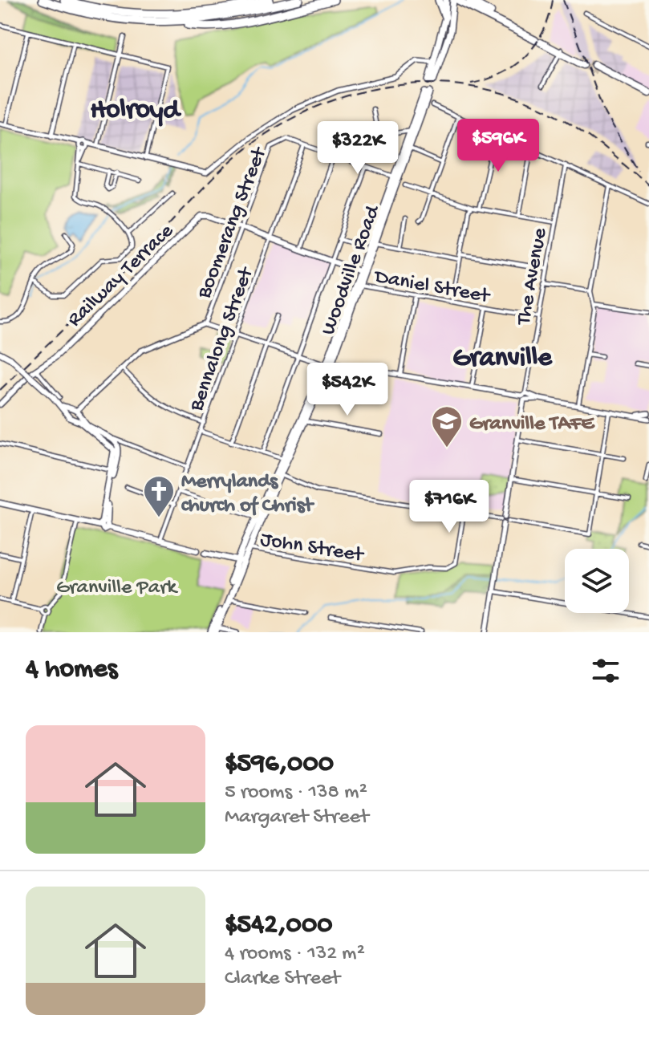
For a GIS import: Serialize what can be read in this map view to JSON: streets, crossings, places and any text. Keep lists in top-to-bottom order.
{
  "streets": {
    "main road": ["Woodville Road", "Railway Terrace"],
    "street": [
      "Boomerang Street",
      "The Avenue",
      "Daniel Street",
      "Bennalong Street",
      "John Street"
    ]
  },
  "crossings": [
    ["Boomerang Street", "Railway Terrace"],
    ["Boomerang Street", "Bennalong Street"],
    ["Woodville Road", "Daniel Street"],
    ["Woodville Road", "John Street"],
    ["The Avenue", "Daniel Street"]
  ],
  "districts": ["Holroyd", "Granville"],
  "parks": ["Granville Park"],
  "places": {
    "school or university": ["Granville TAFE"],
    "church": ["Merrylands church of Christ"]
  },
  "page": {
    "price": [
      "$596K",
      "$322K",
      "$542K",
      "$716K"
    ],
    "heading": "4 homes",
    "list": [
      {
        "name": "$596,000",
        "note": "5 rooms · 138 m² · Margaret Street"
      },
      {
        "name": "$542,000",
        "note": "4 rooms · 132 m² · Clarke Street"
      }
    ]
  }
}
